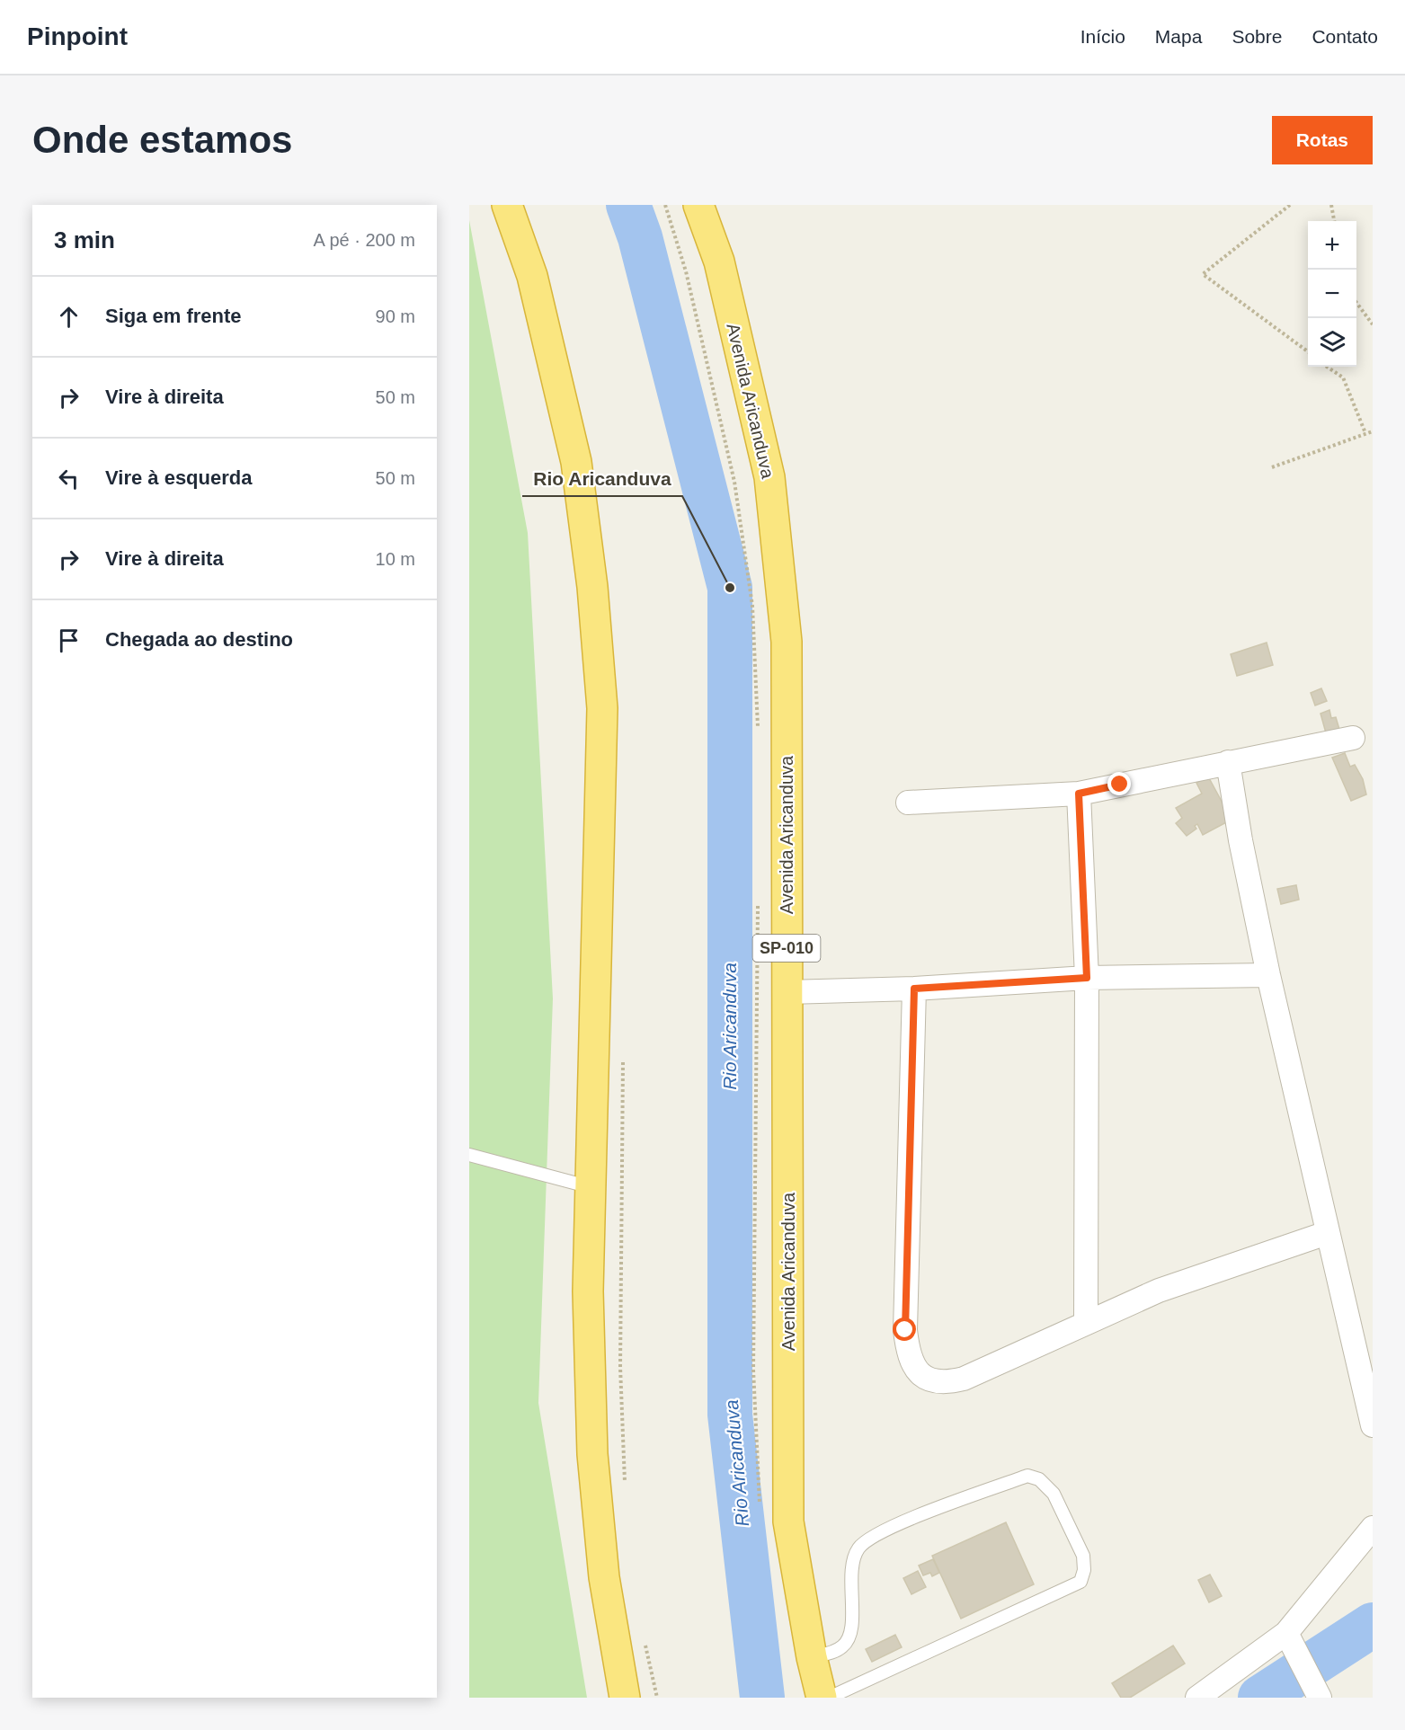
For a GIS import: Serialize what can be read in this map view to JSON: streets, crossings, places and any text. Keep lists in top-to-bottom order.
{
  "streets": {
    "highway": ["Avenida Aricanduva", "SP-010"]
  },
  "water": ["Rio Aricanduva"],
  "places": ["Rio Aricanduva"],
  "page": {
    "header": "Pinpoint",
    "nav": [
      "Início",
      "Mapa",
      "Sobre",
      "Contato"
    ],
    "buttons": "Rotas",
    "title": "Onde estamos",
    "heading": ["3 min", "A pé · 200 m"],
    "map_buttons": ["+", "−"],
    "list": [
      ["Siga em frente", "90 m"],
      ["Vire à direita", "50 m"],
      ["Vire à esquerda", "50 m"],
      ["Vire à direita", "10 m"],
      "Chegada ao destino"
    ]
  }
}
